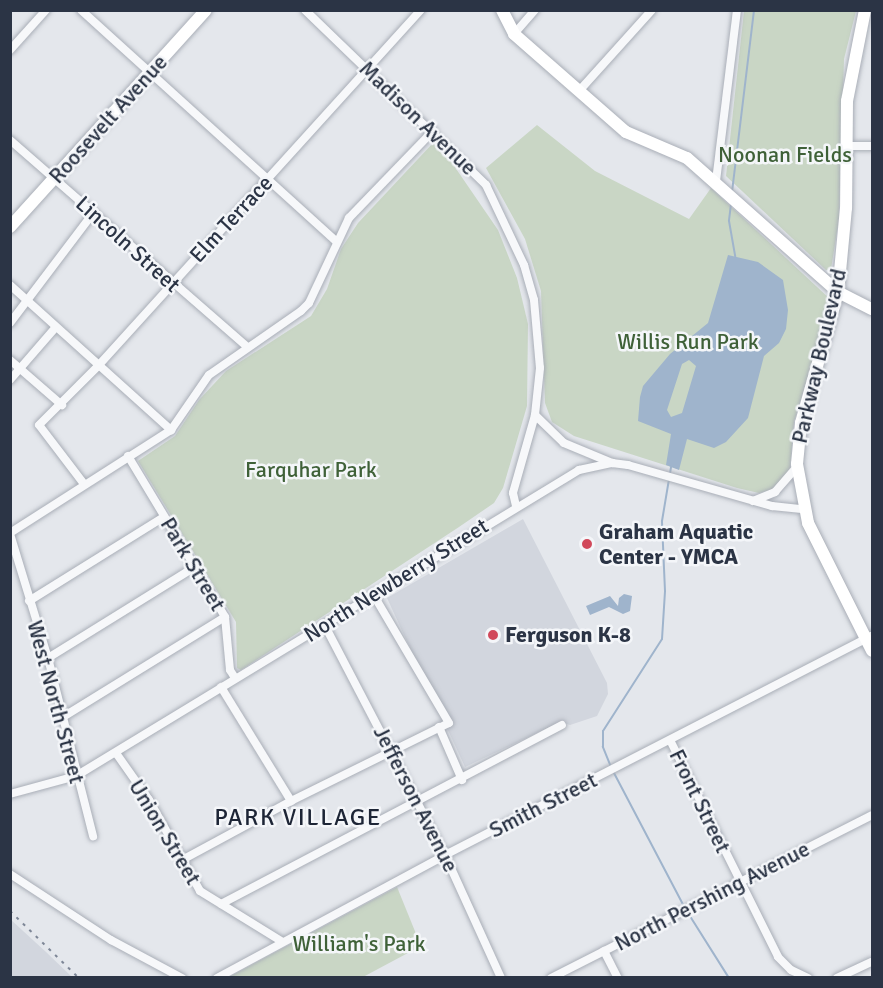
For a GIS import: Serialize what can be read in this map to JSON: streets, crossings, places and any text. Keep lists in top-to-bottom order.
{
  "streets": {
    "street": [
      "Madison Avenue",
      "Roosevelt Avenue",
      "Elm Terrace",
      "Lincoln Street",
      "Parkway Boulevard",
      "Park Street",
      "North Newberry Street",
      "West North Street",
      "Jefferson Avenue",
      "Front Street",
      "Smith Street",
      "Union Street",
      "North Pershing Avenue"
    ]
  },
  "crossings": [
    ["Madison Avenue", "Elm Terrace"],
    ["Madison Avenue", "North Newberry Street"],
    ["Roosevelt Avenue", "Lincoln Street"],
    ["Elm Terrace", "Lincoln Street"],
    ["Parkway Boulevard", "North Newberry Street"],
    ["Parkway Boulevard", "Smith Street"],
    ["Park Street", "North Newberry Street"],
    ["North Newberry Street", "West North Street"],
    ["North Newberry Street", "Jefferson Avenue"],
    ["North Newberry Street", "Union Street"],
    ["Jefferson Avenue", "Smith Street"],
    ["Front Street", "Smith Street"],
    ["Front Street", "North Pershing Avenue"],
    ["Smith Street", "Union Street"]
  ],
  "districts": ["PARK VILLAGE"],
  "parks": [
    "Noonan Fields",
    "Willis Run Park",
    "Farquhar Park",
    "William's Park"
  ],
  "places": ["Graham Aquatic Center - YMCA", "Ferguson K-8"]
}
